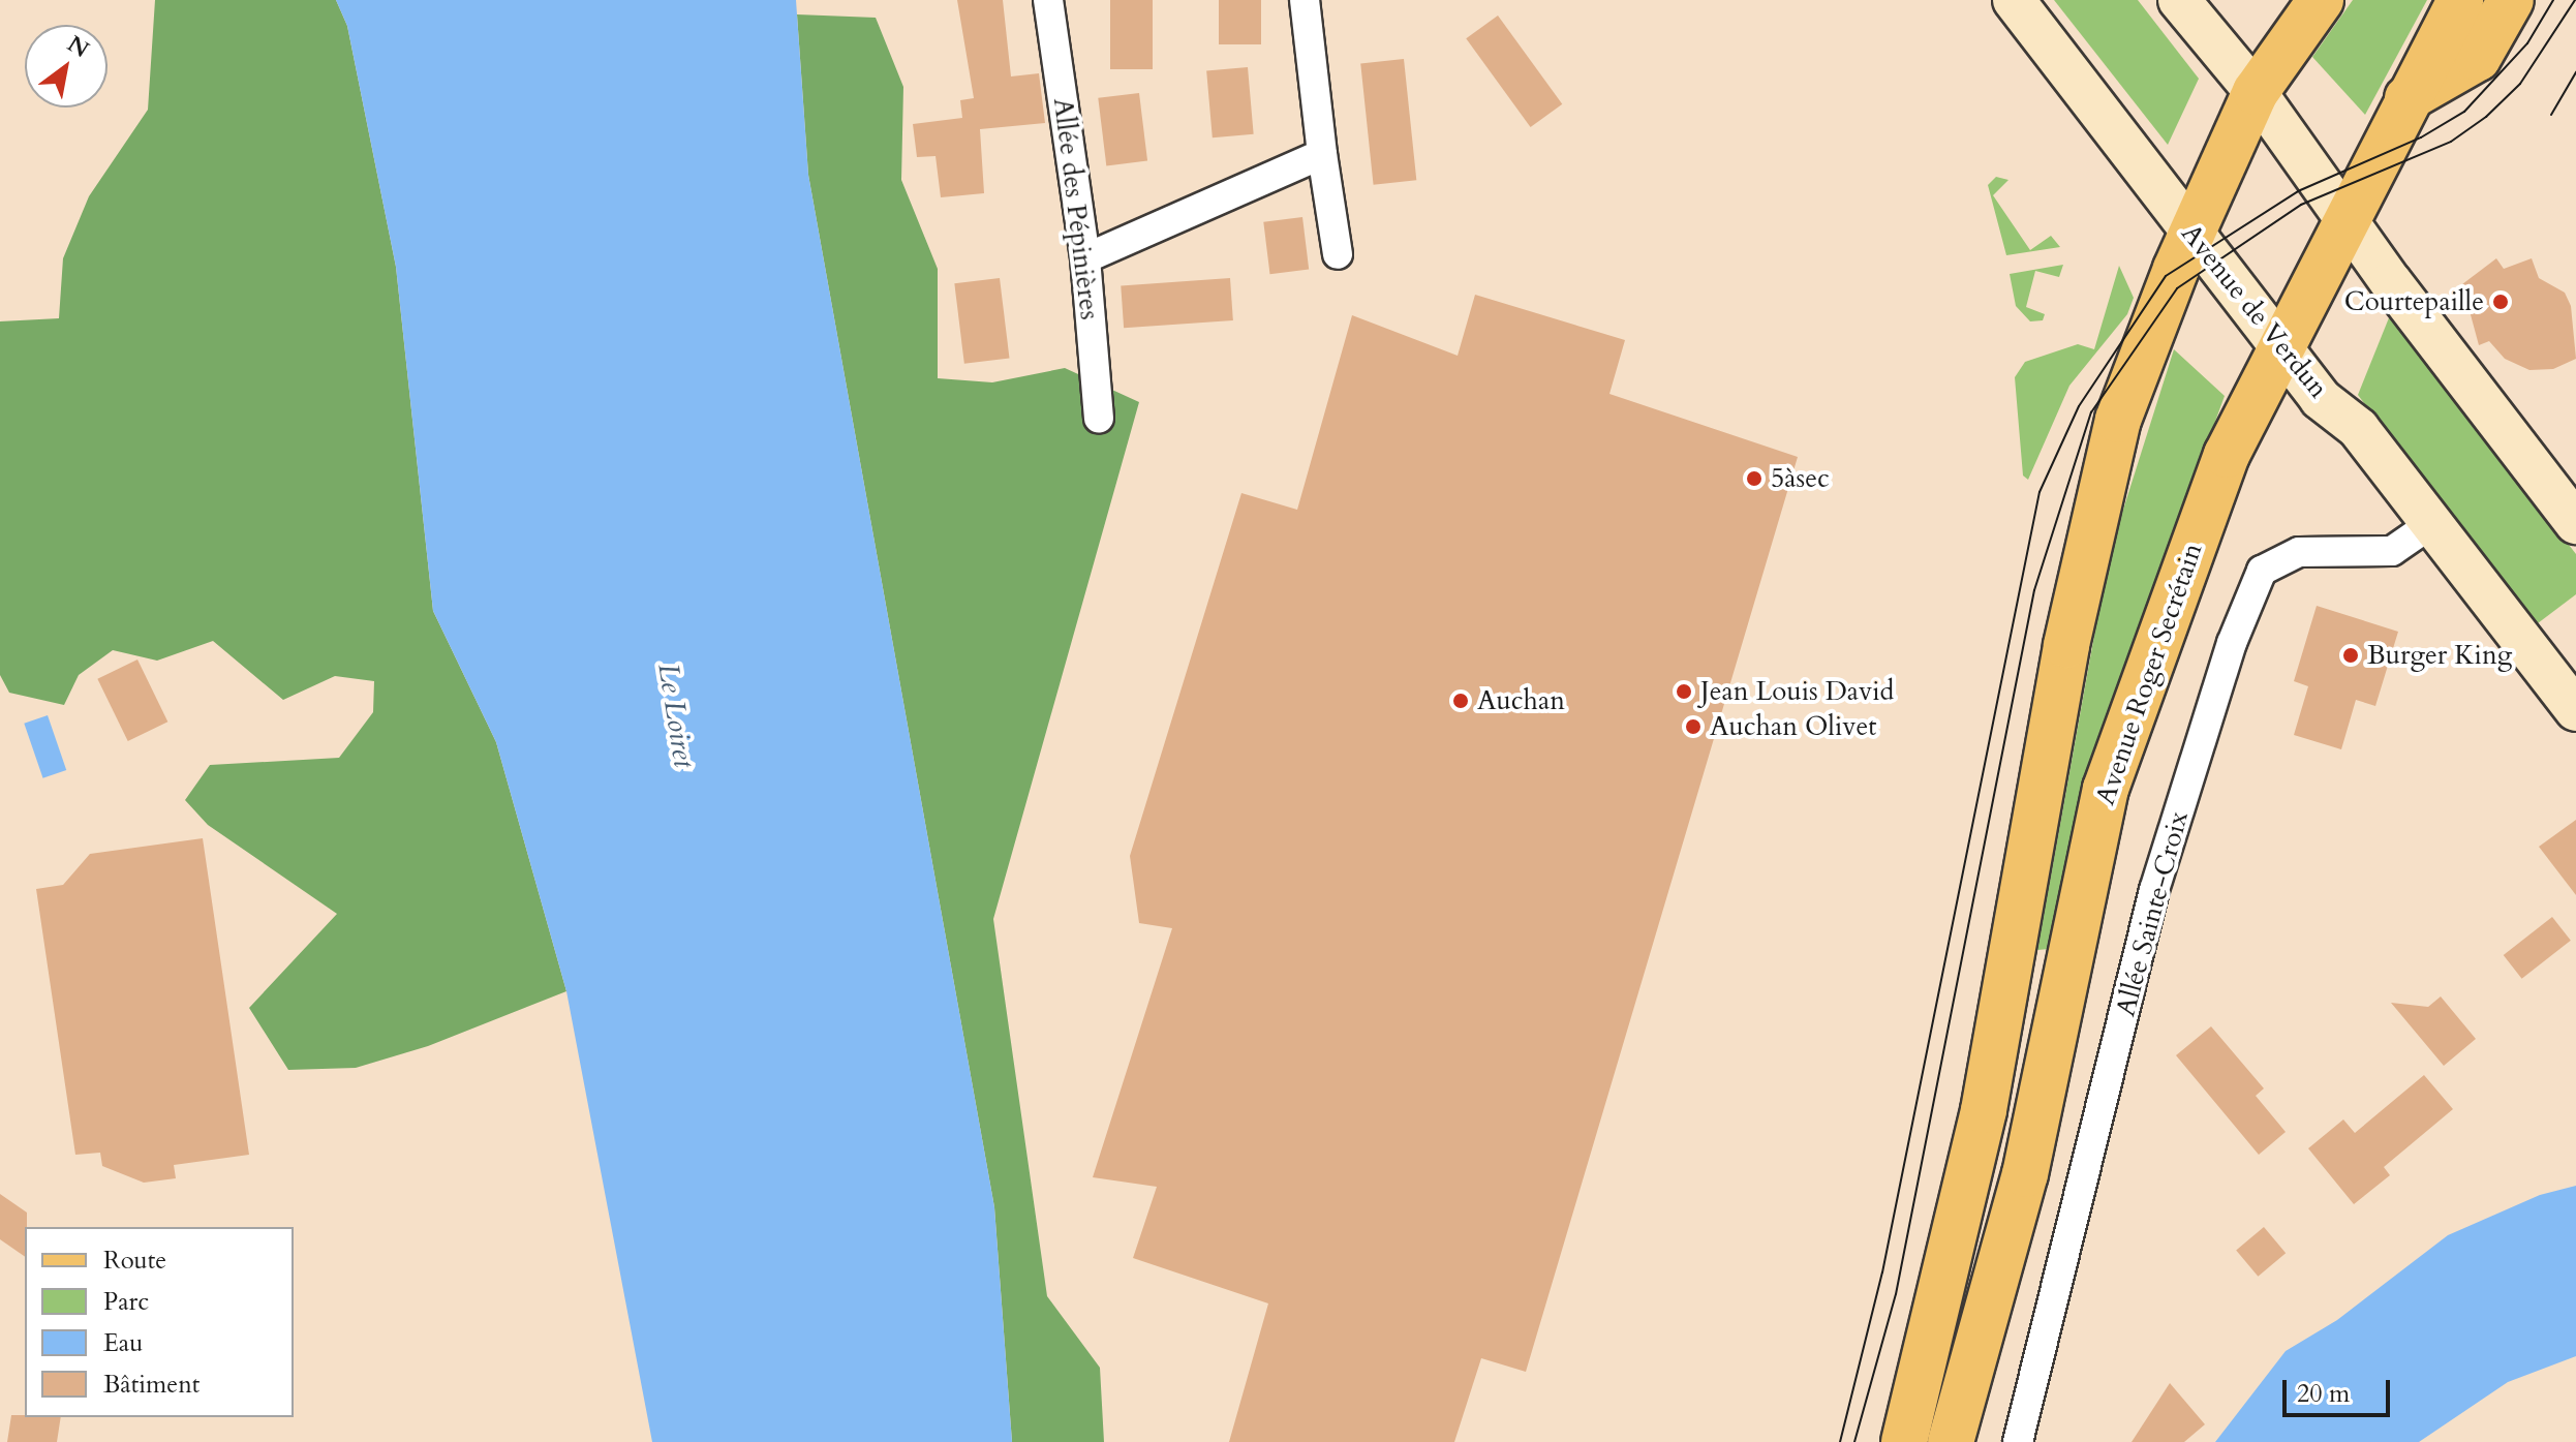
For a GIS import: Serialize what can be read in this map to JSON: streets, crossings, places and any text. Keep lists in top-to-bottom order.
{
  "streets": {
    "main road": ["Avenue Roger Secrétain"],
    "street": ["Allée des Pépinières", "Avenue de Verdun", "Allée Sainte-Croix"]
  },
  "crossings": [
    ["Avenue de Verdun", "Avenue Roger Secrétain"],
    ["Avenue de Verdun", "Allée Sainte-Croix"]
  ],
  "water": ["Le Loiret"],
  "places": [
    "Courtepaille",
    "5àsec",
    "Burger King",
    "Jean Louis David",
    "Auchan",
    "Auchan Olivet"
  ],
  "legend": [
    "Route",
    "Parc",
    "Eau",
    "Bâtiment"
  ],
  "scale_bar": "20 m",
  "north": "top right"
}
